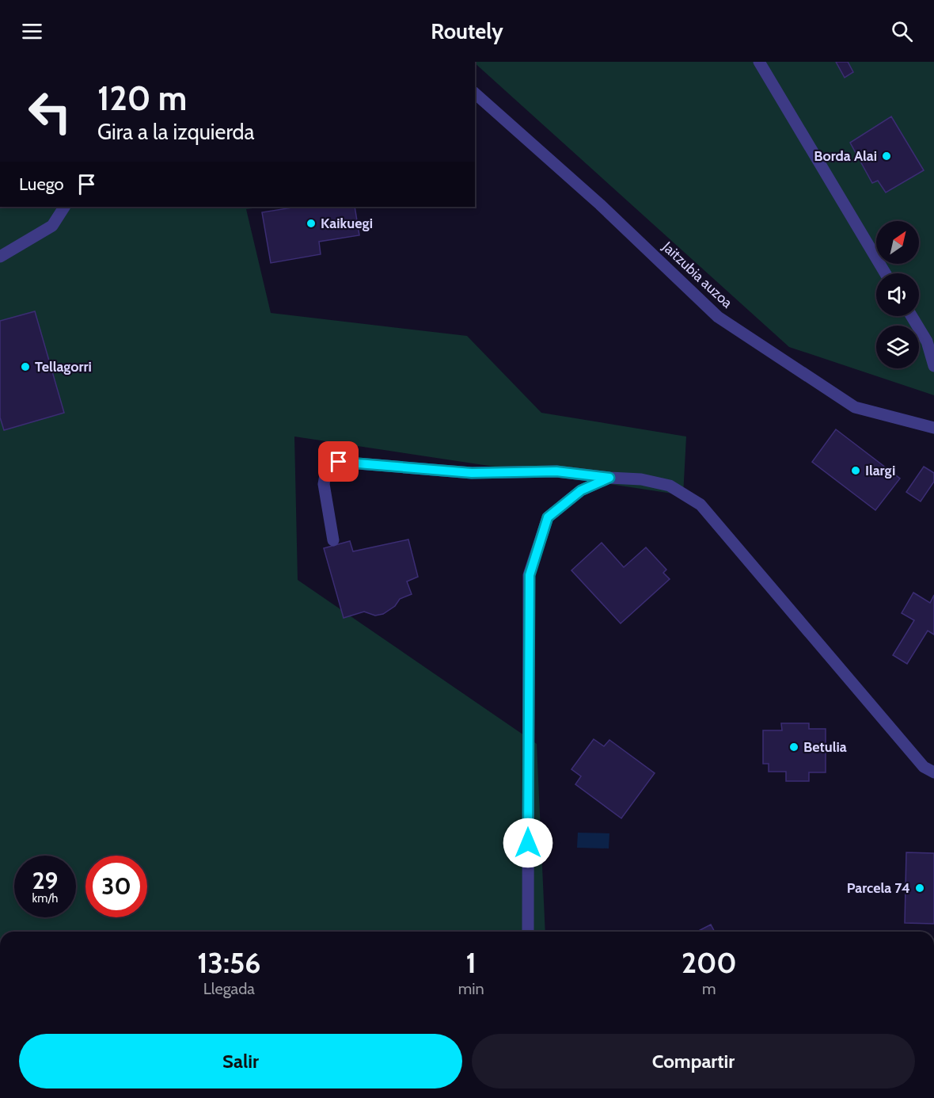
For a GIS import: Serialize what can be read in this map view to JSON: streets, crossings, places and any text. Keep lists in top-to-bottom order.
{
  "streets": {
    "street": ["Jaitzubia auzoa"]
  },
  "places": [
    "Borda Alai",
    "Kaikuegi",
    "Tellagorri",
    "Ilargi",
    "Betulia",
    "Parcela 74"
  ],
  "north": "top right",
  "page": {
    "header": "Routely",
    "turn": ["120 m", "Gira a la izquierda"],
    "then": "Luego",
    "speed": "29 km/h",
    "limit": "30",
    "eta": [
      "13:56",
      "Llegada",
      "1",
      "min",
      "200",
      "m"
    ],
    "buttons": ["Salir", "Compartir"]
  }
}
